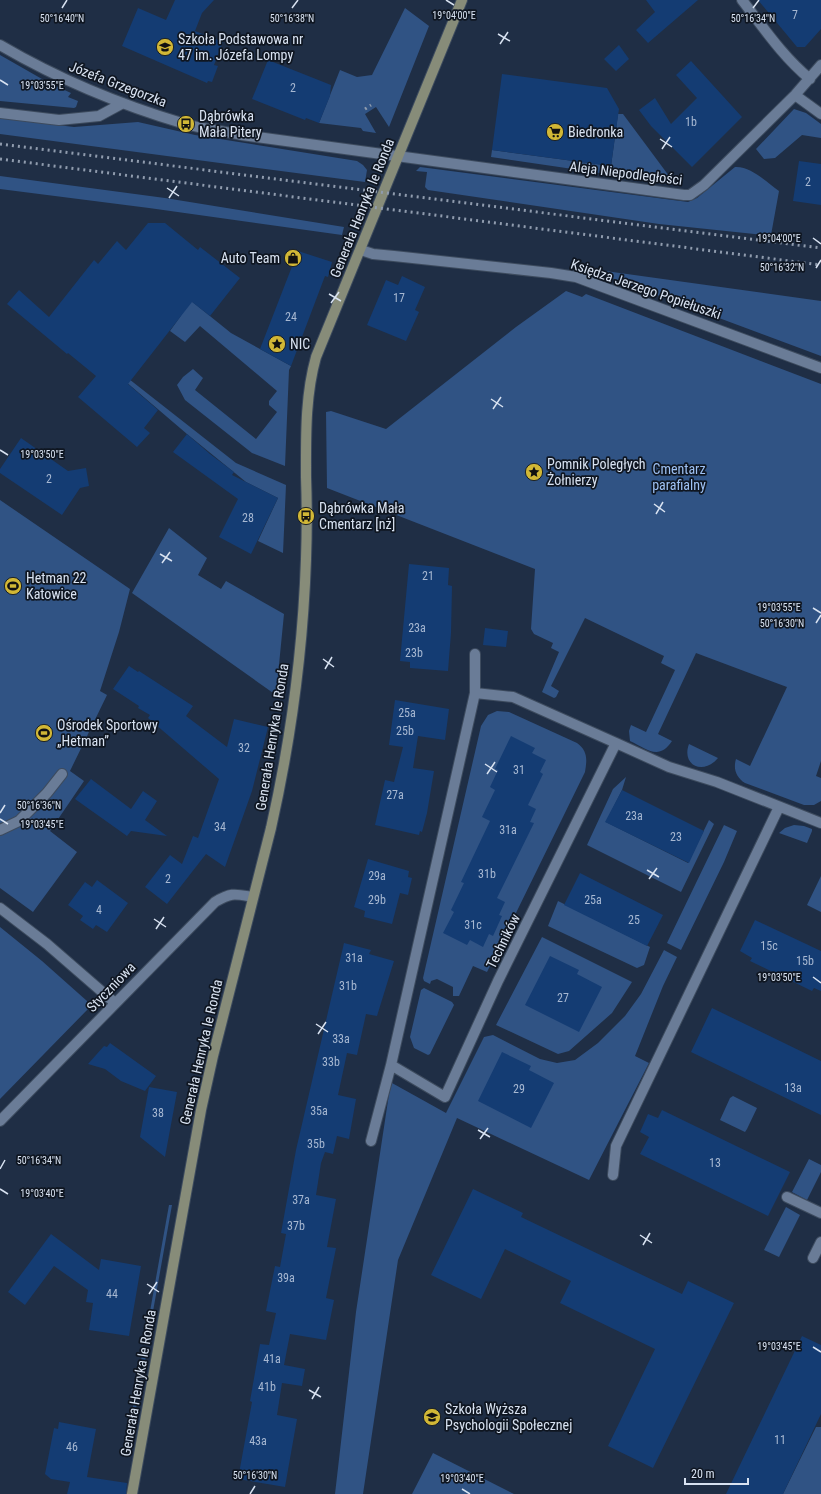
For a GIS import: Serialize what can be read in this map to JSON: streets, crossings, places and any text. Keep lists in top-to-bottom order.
{
  "streets": {
    "street": [
      "Józefa Grzegorzka",
      "Aleja Niepodległości",
      "Generała Henryka le Ronda",
      "Księdza Jerzego Popiełuszki",
      "Techników",
      "Styczniowa"
    ]
  },
  "crossings": [
    ["Józefa Grzegorzka", "Aleja Niepodległości"],
    ["Józefa Grzegorzka", "Generała Henryka le Ronda"],
    ["Aleja Niepodległości", "Generała Henryka le Ronda"],
    ["Generała Henryka le Ronda", "Księdza Jerzego Popiełuszki"],
    ["Generała Henryka le Ronda", "Styczniowa"]
  ],
  "parks": ["Cmentarz parafialny"],
  "places": {
    "school or university": ["Szkoła Podstawowa nr 47 im. Józefa Lompy", "Szkoła Wyższa Psychologii Społecznej"],
    "bus stop": ["Dąbrówka Mała Pitery", "Dąbrówka Mała Cmentarz [nż]"],
    "supermarket": ["Biedronka"],
    "shop": ["Auto Team"],
    "place": ["NIC", "Pomnik Poległych Żołnierzy"],
    "sports": ["Hetman 22 Katowice", "Ośrodek Sportowy „Hetman”"]
  },
  "house_numbers": [
    "7",
    "2",
    "1b",
    "2",
    "17",
    "24",
    "2",
    "28",
    "21",
    "23a",
    "23b",
    "25a",
    "25b",
    "32",
    "31",
    "27a",
    "23a",
    "34",
    "31a",
    "23",
    "31b",
    "29a",
    "2",
    "29b",
    "25a",
    "4",
    "25",
    "31c",
    "15c",
    "31a",
    "15b",
    "31b",
    "27",
    "33a",
    "33b",
    "13a",
    "29",
    "35a",
    "38",
    "35b",
    "13",
    "37a",
    "37b",
    "39a",
    "44",
    "41a",
    "41b",
    "11",
    "43a",
    "46"
  ],
  "scale_bar": "20 m",
  "coordinates": [
    "19°04'00\"E",
    "50°16'40\"N",
    "50°16'38\"N",
    "50°16'34\"N",
    "19°03'55\"E",
    "50°16'32\"N",
    "19°03'50\"E",
    "50°16'30\"N",
    "50°16'36\"N",
    "19°03'45\"E",
    "19°03'40\"E"
  ]
}
